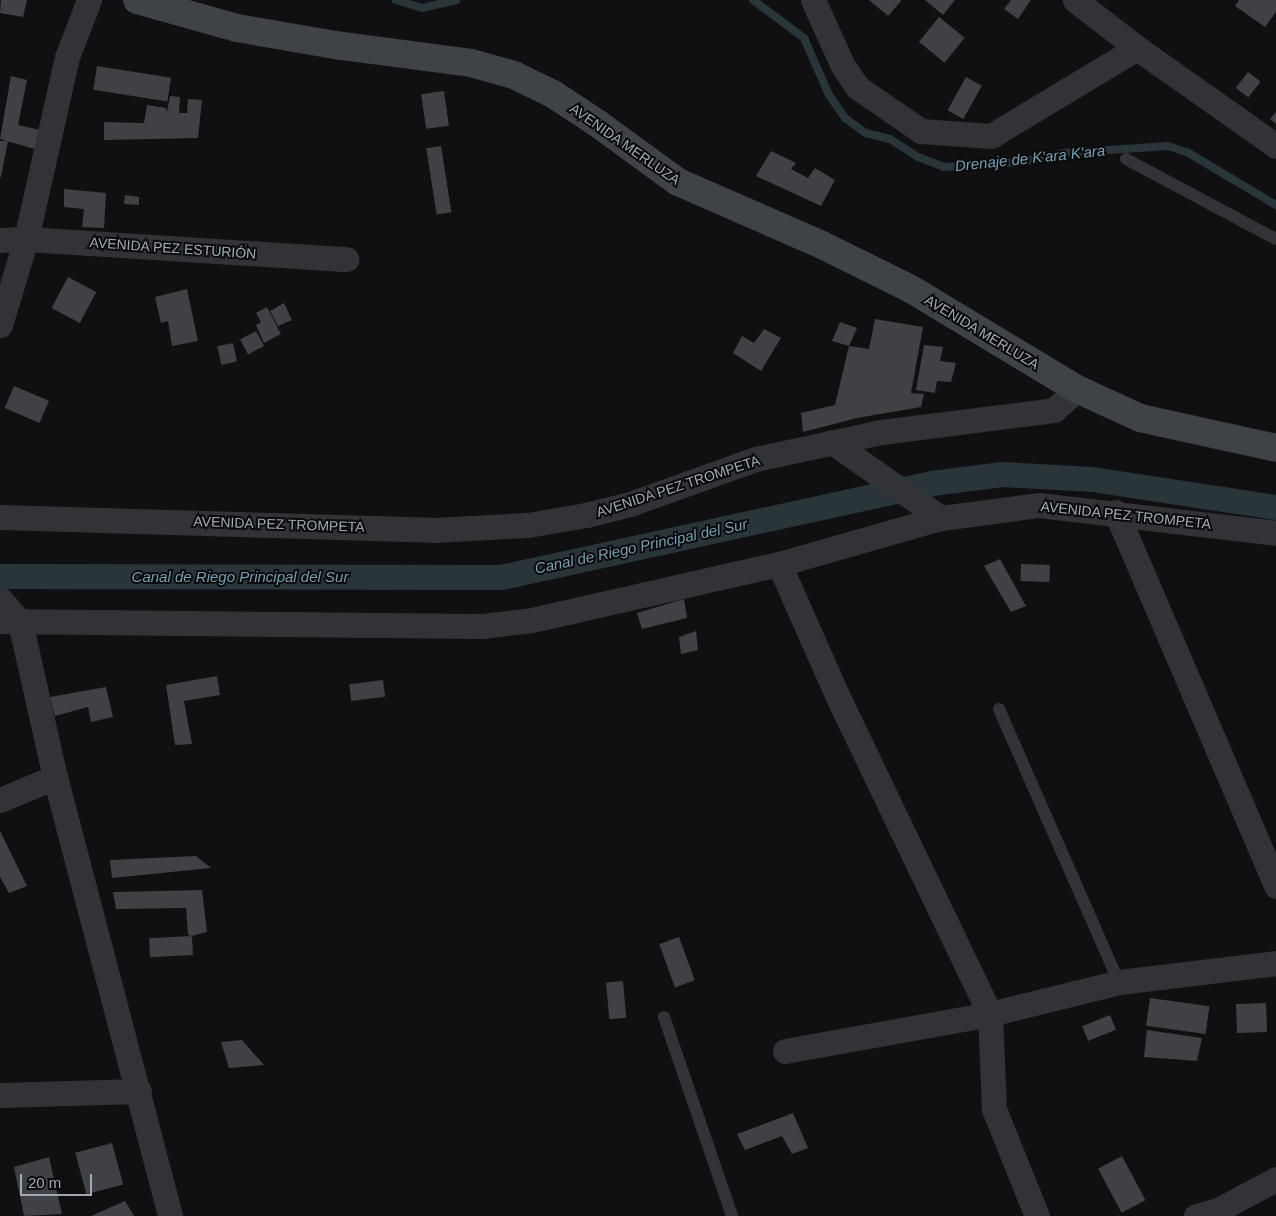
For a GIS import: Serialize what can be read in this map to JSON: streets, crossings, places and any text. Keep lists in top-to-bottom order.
{
  "streets": {
    "main road": ["AVENIDA MERLUZA"],
    "street": ["AVENIDA PEZ ESTURIÓN", "AVENIDA PEZ TROMPETA"]
  },
  "crossings": [
    ["AVENIDA MERLUZA", "AVENIDA PEZ TROMPETA"]
  ],
  "water": ["Drenaje de K'ara K'ara", "Canal de Riego Principal del Sur"],
  "scale_bar": "20 m"
}
